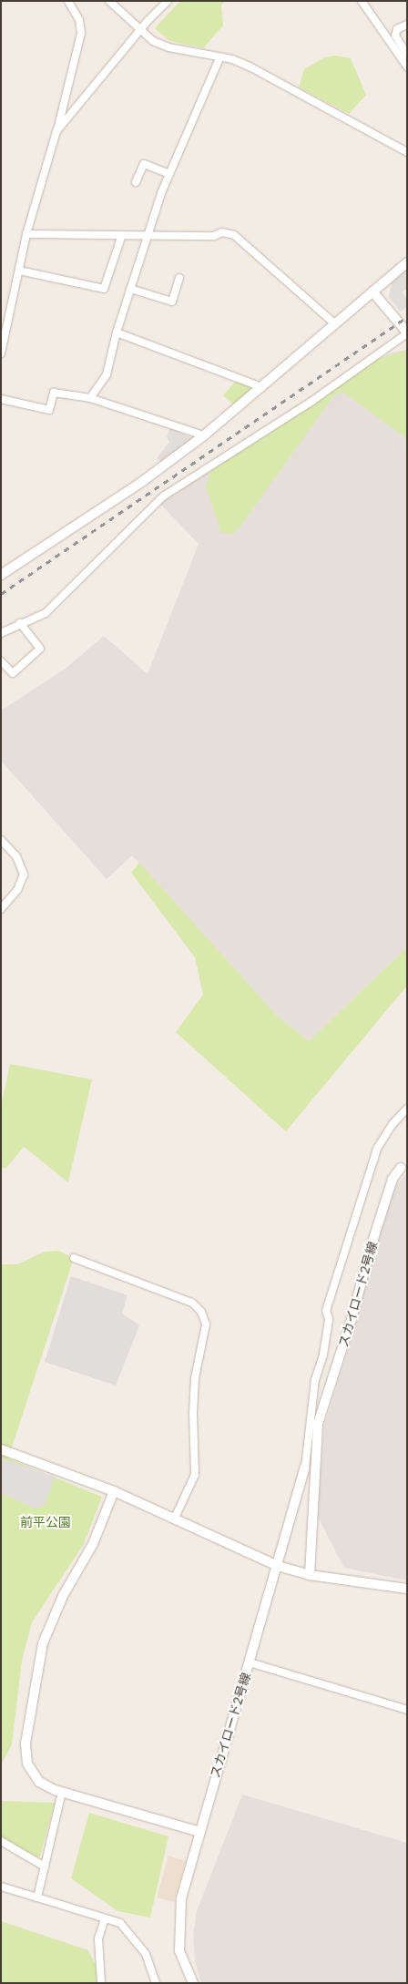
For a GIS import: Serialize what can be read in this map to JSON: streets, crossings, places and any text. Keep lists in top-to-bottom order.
{
  "streets": {
    "street": ["スカイロード2号線"]
  },
  "parks": ["前平公園"]
}
